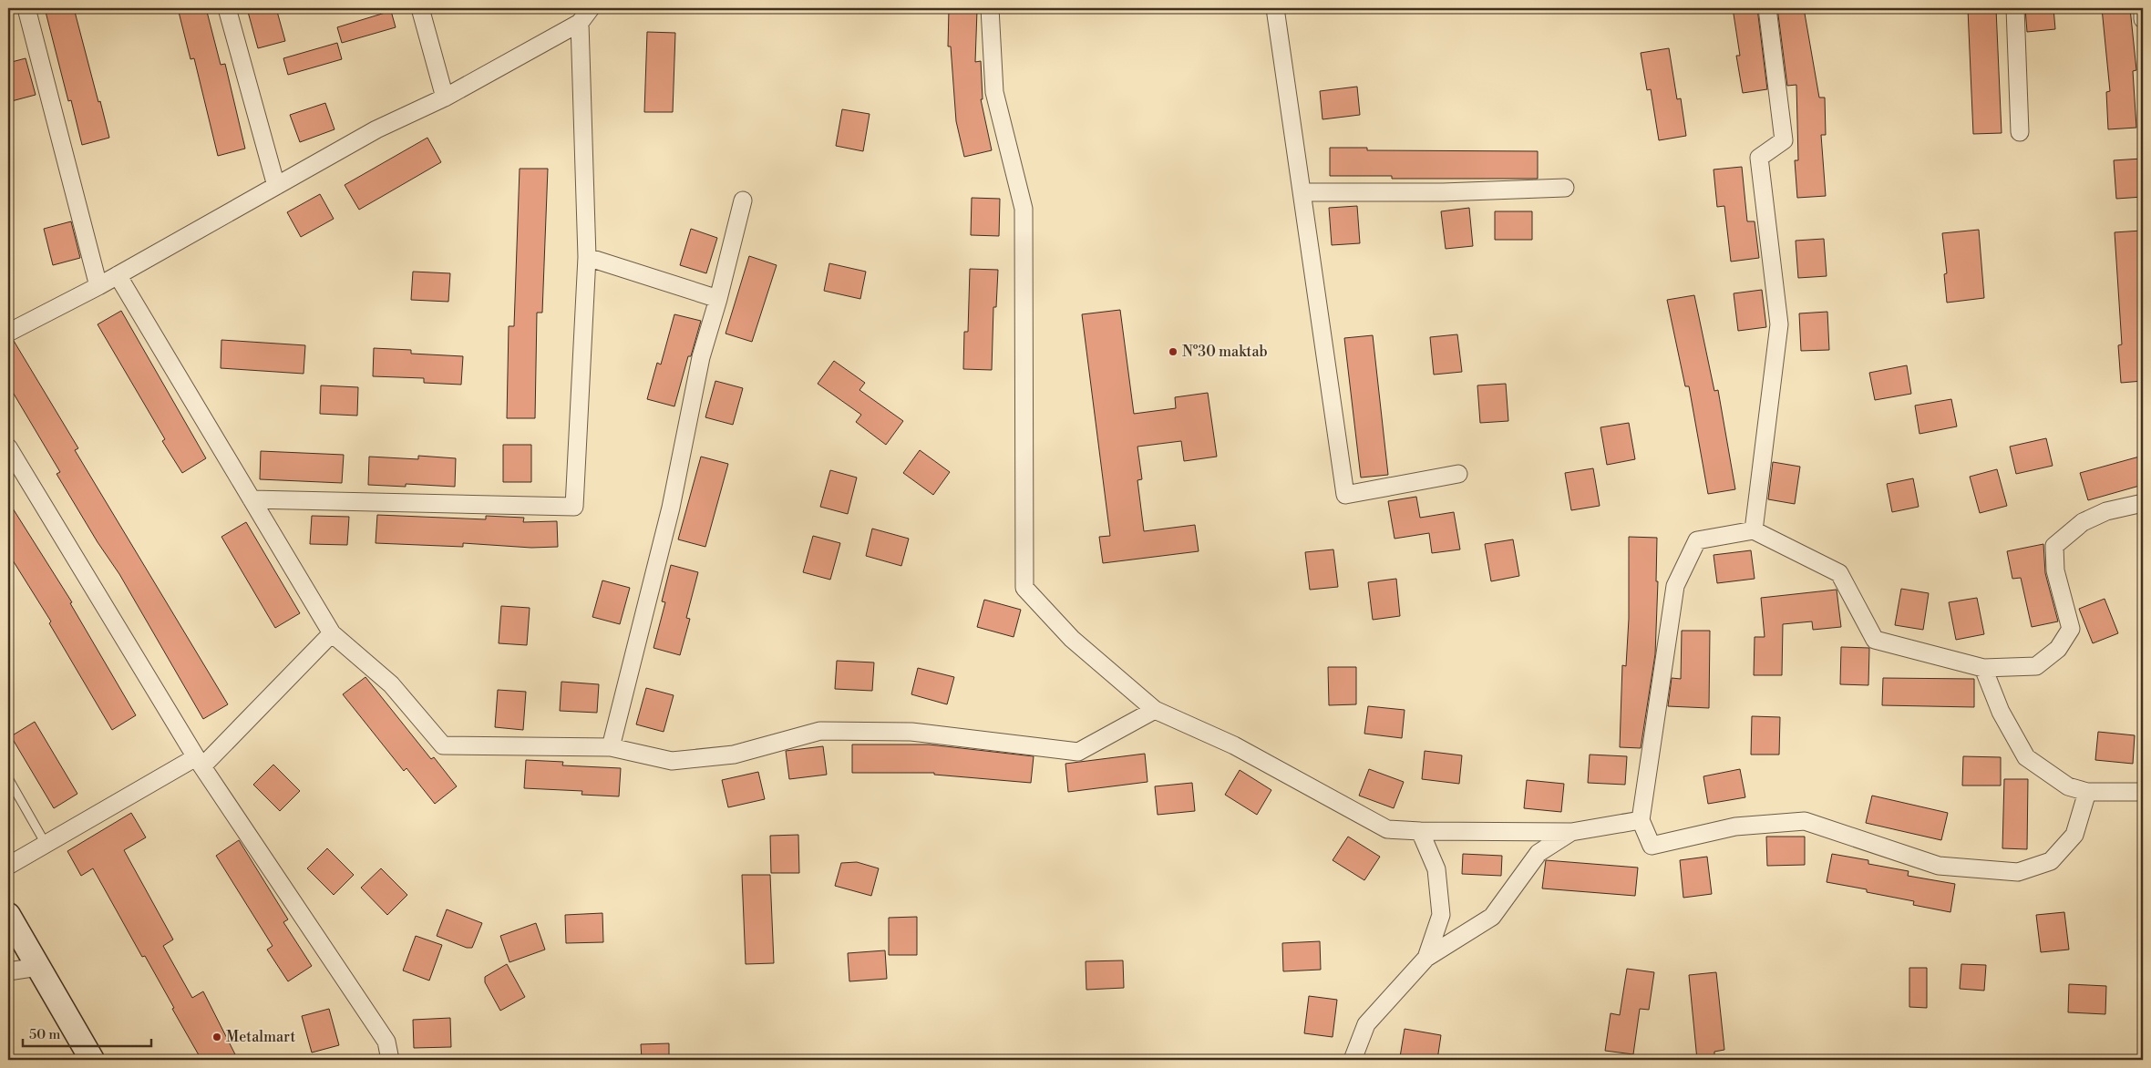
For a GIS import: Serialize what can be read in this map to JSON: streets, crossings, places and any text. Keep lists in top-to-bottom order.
{
  "places": ["№30 maktab", "Metalmart"],
  "scale_bar": "50 m"
}
